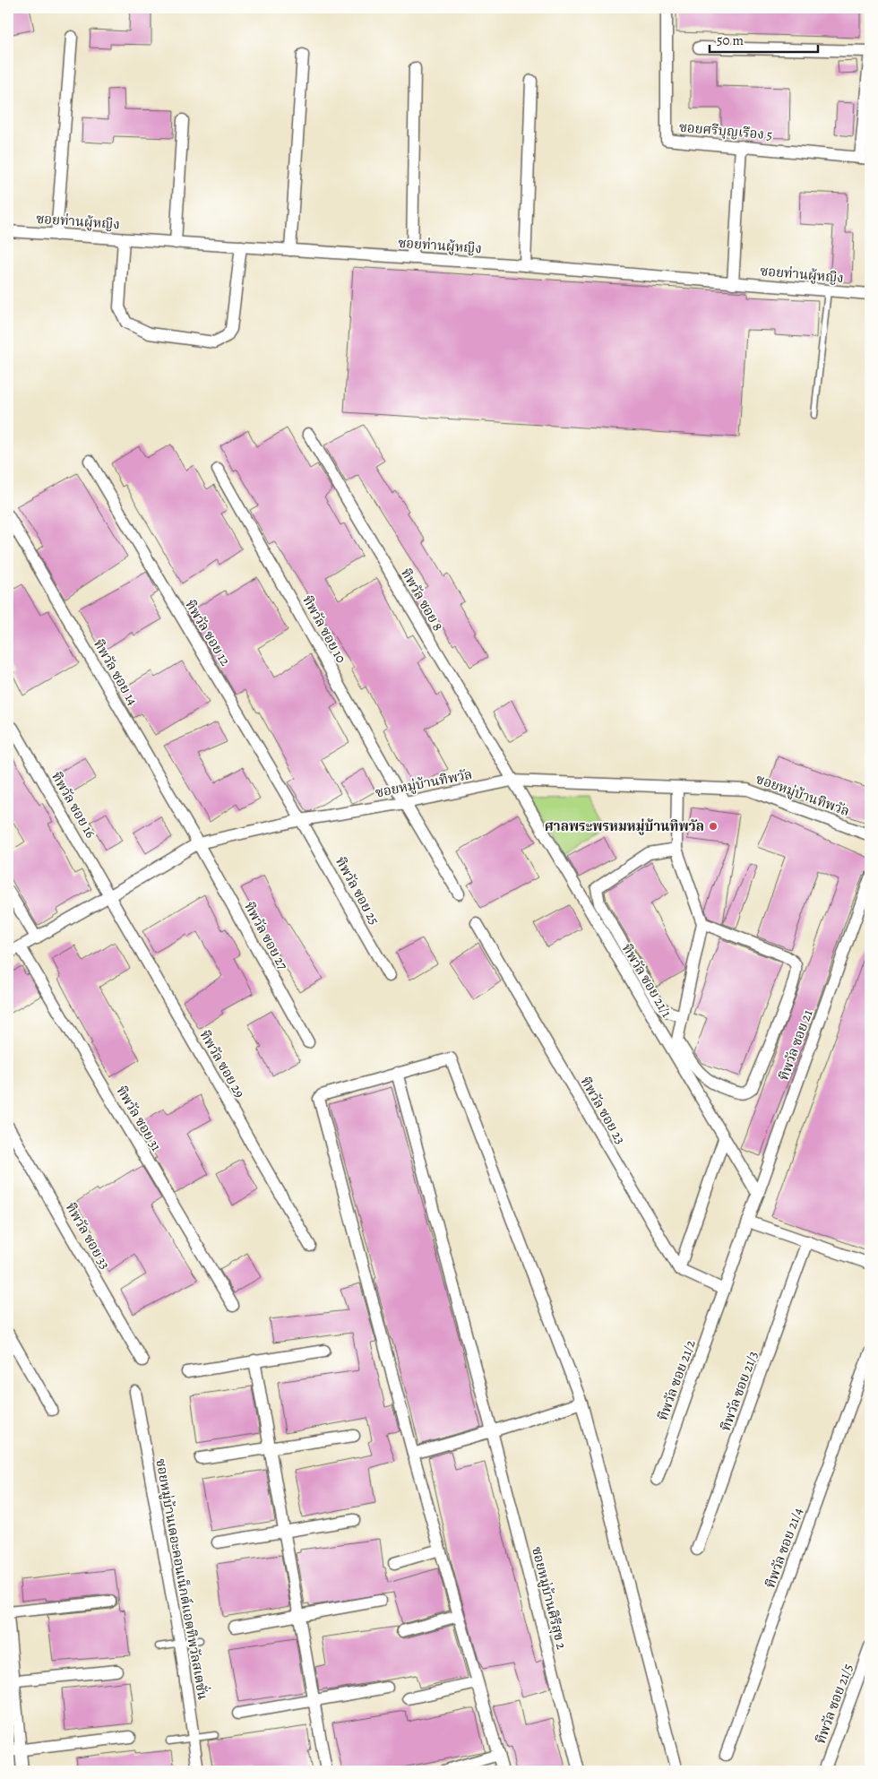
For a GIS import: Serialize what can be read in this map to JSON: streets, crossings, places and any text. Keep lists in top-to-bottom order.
{
  "streets": {
    "street": [
      "ซอยศรีบุญเรือง 5",
      "ซอยท่านผู้หญิง",
      "ทิพวัล ซอย 8",
      "ทิพวัล ซอย 10",
      "ทิพวัล ซอย 12",
      "ทิพวัล ซอย 14",
      "ซอยหมู่บ้านทิพวัล",
      "ทิพวัล ซอย 16",
      "ทิพวัล ซอย 25",
      "ทิพวัล ซอย 27",
      "ทิพวัล ซอย 21/1",
      "ทิพวัล ซอย 21",
      "ทิพวัล ซอย 29",
      "ทิพวัล ซอย 23",
      "ทิพวัล ซอย 31",
      "ทิพวัล ซอย 33",
      "ทิพวัล ซอย 21/2",
      "ทิพวัล ซอย 21/3",
      "ทิพวัล ซอย 21/4",
      "ซอยหมู่บ้านเดอะคอนเน็กต์แอตทิพวัลสเตชั่น",
      "ซอยหมู่บ้านศิรีสุข 2",
      "ทิพวัล ซอย 21/5"
    ]
  },
  "crossings": [
    ["ทิพวัล ซอย 8", "ซอยหมู่บ้านทิพวัล"],
    ["ทิพวัล ซอย 8", "ทิพวัล ซอย 21/1"],
    ["ทิพวัล ซอย 10", "ซอยหมู่บ้านทิพวัล"],
    ["ทิพวัล ซอย 12", "ซอยหมู่บ้านทิพวัล"],
    ["ทิพวัล ซอย 12", "ทิพวัล ซอย 25"],
    ["ทิพวัล ซอย 14", "ซอยหมู่บ้านทิพวัล"],
    ["ทิพวัล ซอย 14", "ทิพวัล ซอย 27"],
    ["ซอยหมู่บ้านทิพวัล", "ทิพวัล ซอย 16"],
    ["ซอยหมู่บ้านทิพวัล", "ทิพวัล ซอย 25"],
    ["ซอยหมู่บ้านทิพวัล", "ทิพวัล ซอย 27"],
    ["ซอยหมู่บ้านทิพวัล", "ทิพวัล ซอย 21/1"],
    ["ซอยหมู่บ้านทิพวัล", "ทิพวัล ซอย 29"],
    ["ซอยหมู่บ้านทิพวัล", "ทิพวัล ซอย 31"],
    ["ทิพวัล ซอย 16", "ทิพวัล ซอย 29"],
    ["ทิพวัล ซอย 21/1", "ทิพวัล ซอย 21"],
    ["ทิพวัล ซอย 21", "ทิพวัล ซอย 21/2"]
  ],
  "places": ["ศาลพระพรหมหมู่บ้านทิพวัล"],
  "scale_bar": "50 m"
}
